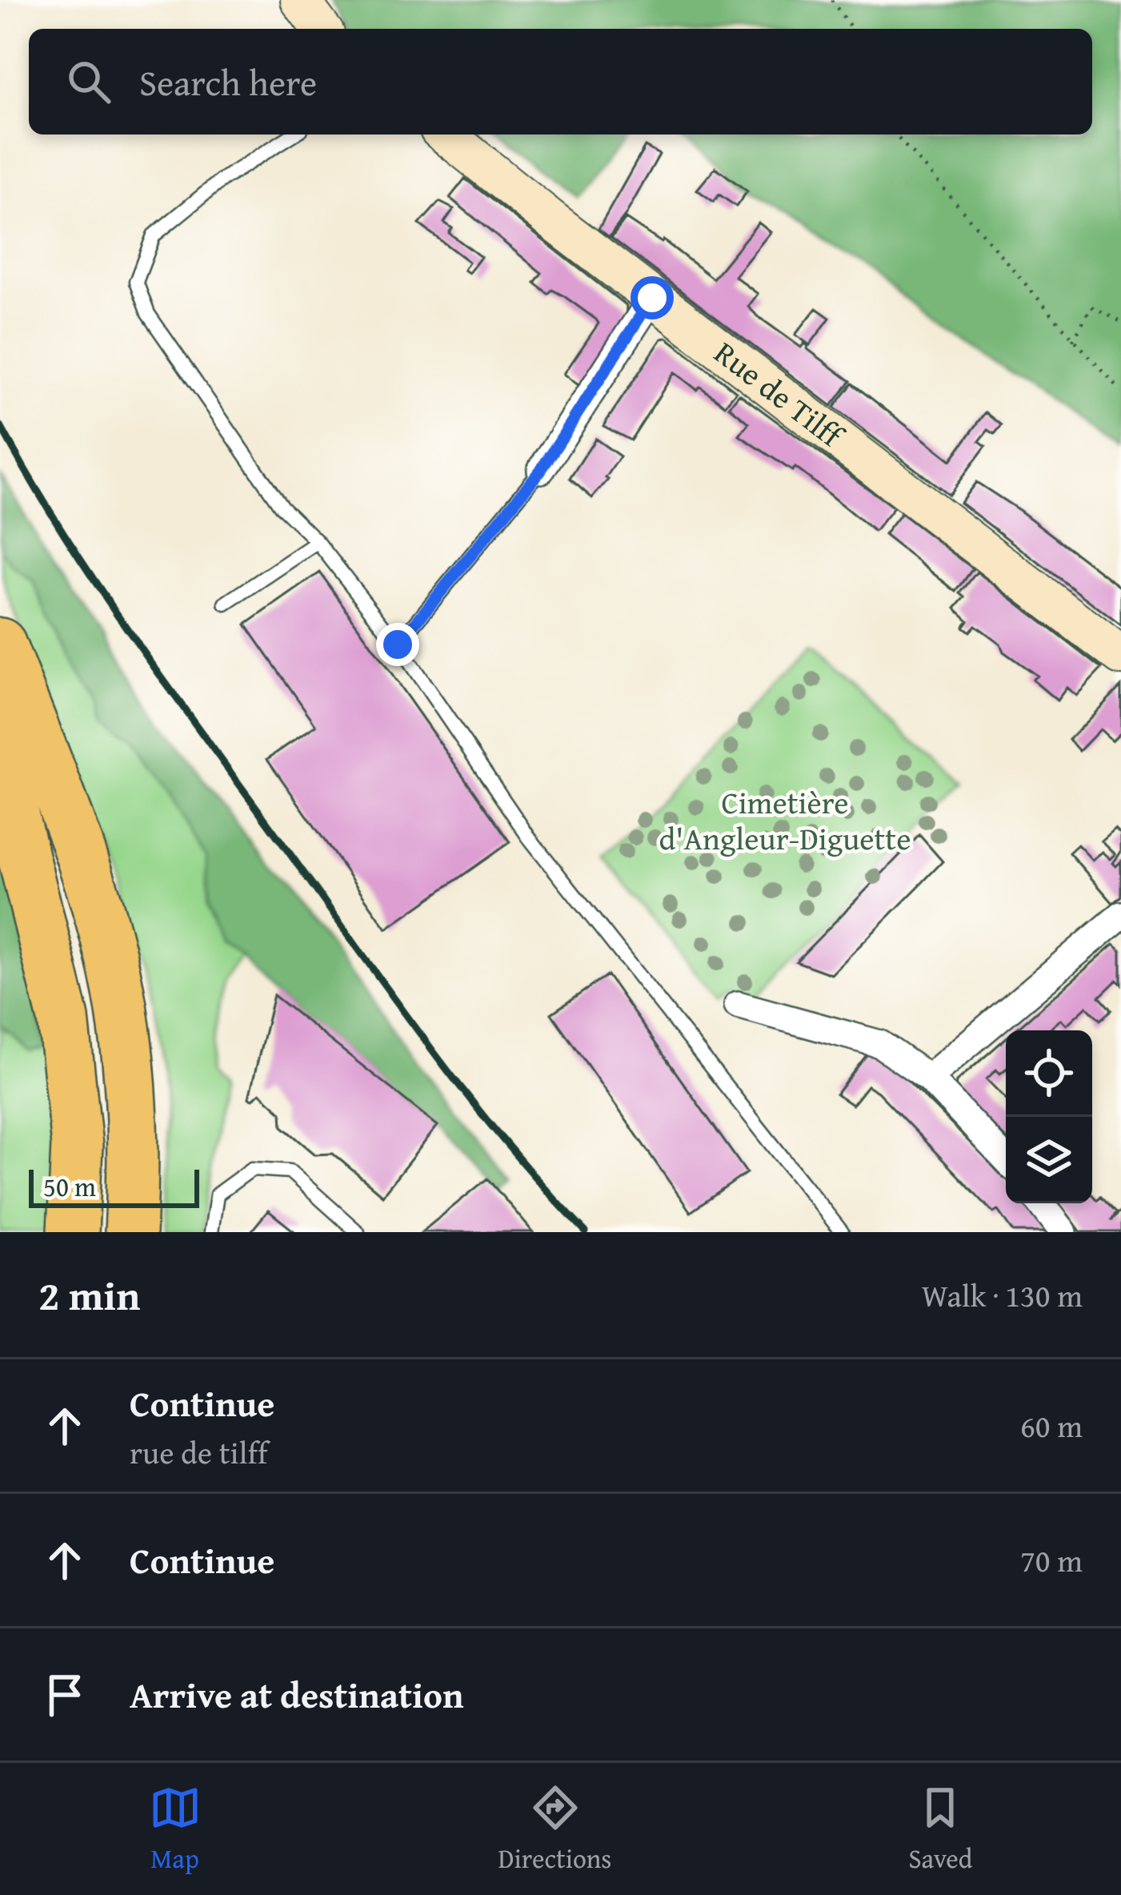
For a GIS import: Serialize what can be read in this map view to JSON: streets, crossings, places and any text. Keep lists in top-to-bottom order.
{
  "streets": {
    "main road": ["Rue de Tilff"]
  },
  "parks": ["Cimetière d'Angleur-Diguette"],
  "scale_bar": "50 m",
  "page": {
    "search": "Search here",
    "scale": "50 m",
    "heading": ["2 min", "Walk · 130 m"],
    "list": [
      ["Continue", "rue de tilff", "60 m"],
      ["Continue", "70 m"],
      "Arrive at destination"
    ],
    "nav": ["Map", "Directions", "Saved"]
  }
}
